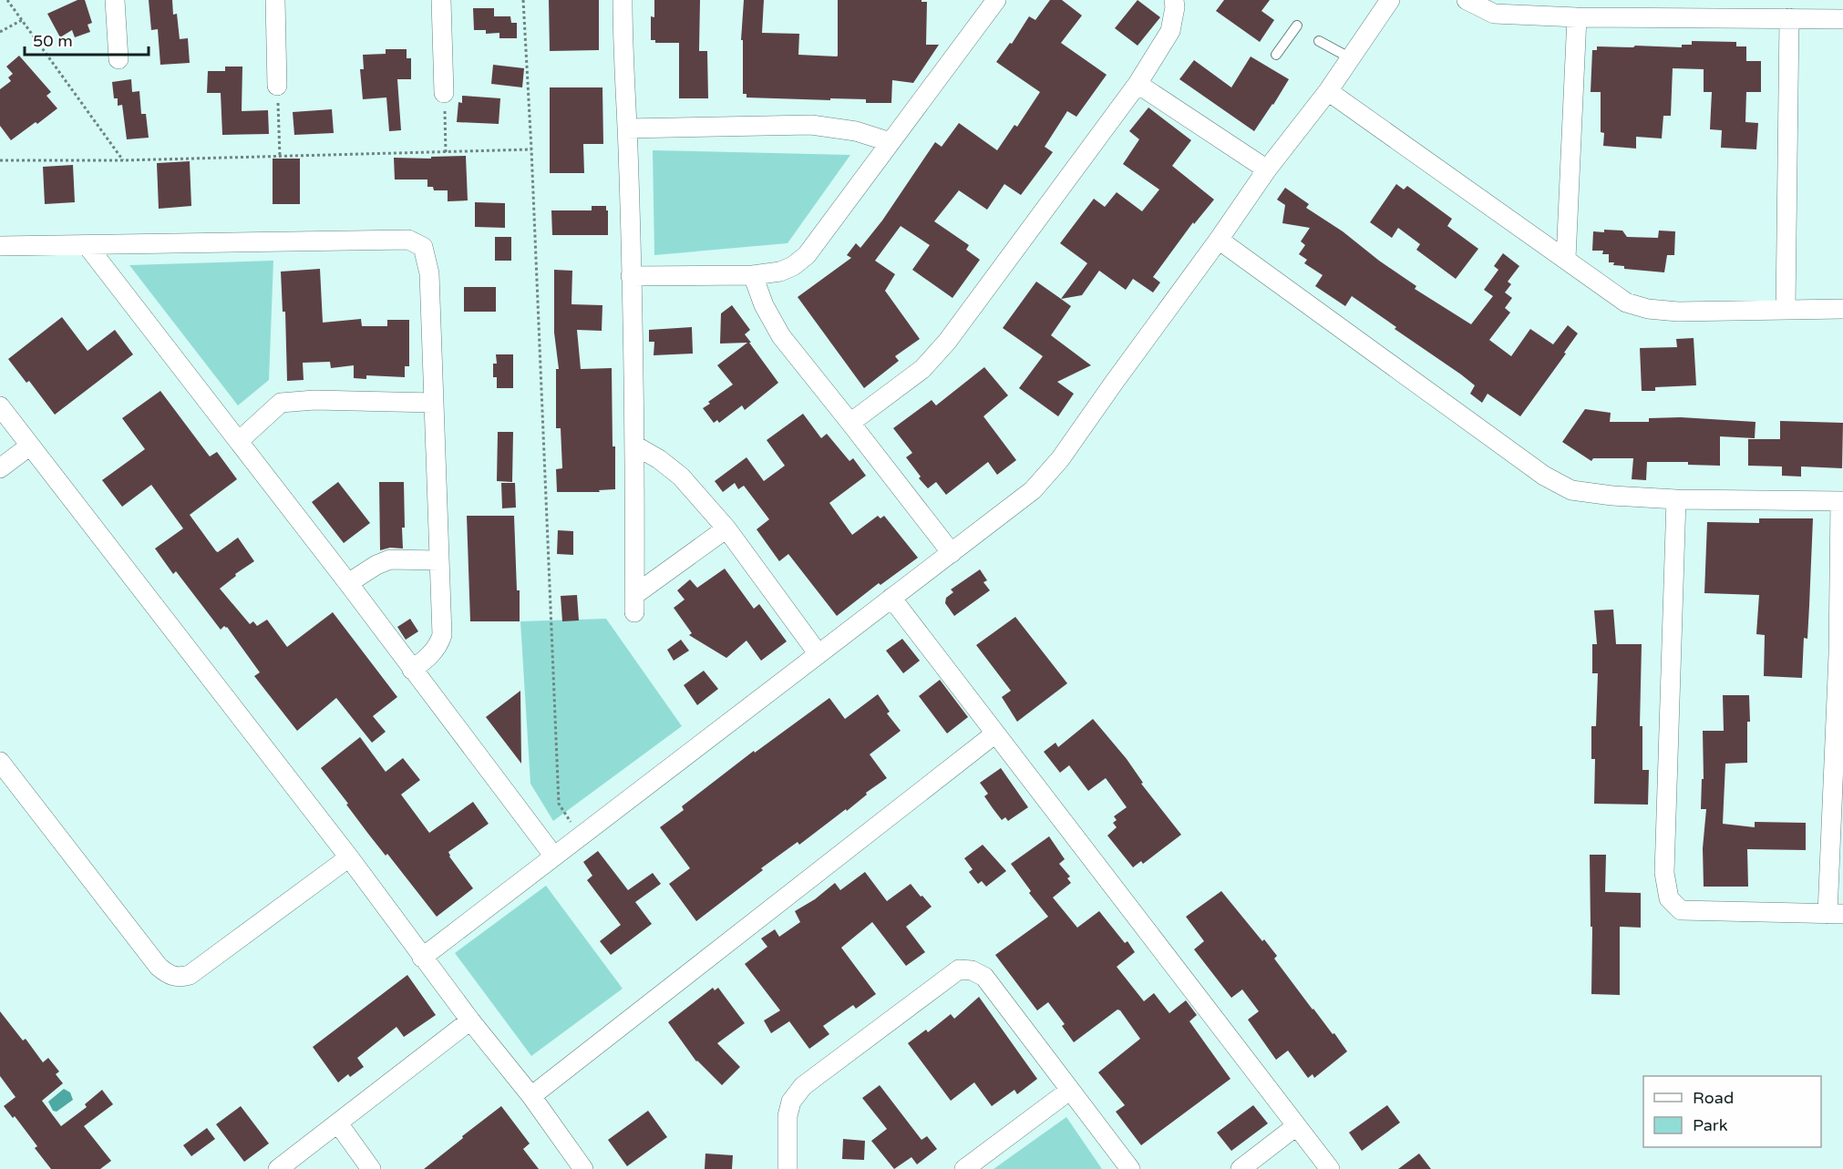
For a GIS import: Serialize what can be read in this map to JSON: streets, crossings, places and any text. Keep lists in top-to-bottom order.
{
  "legend": ["Road", "Park"],
  "scale_bar": "50 m"
}
